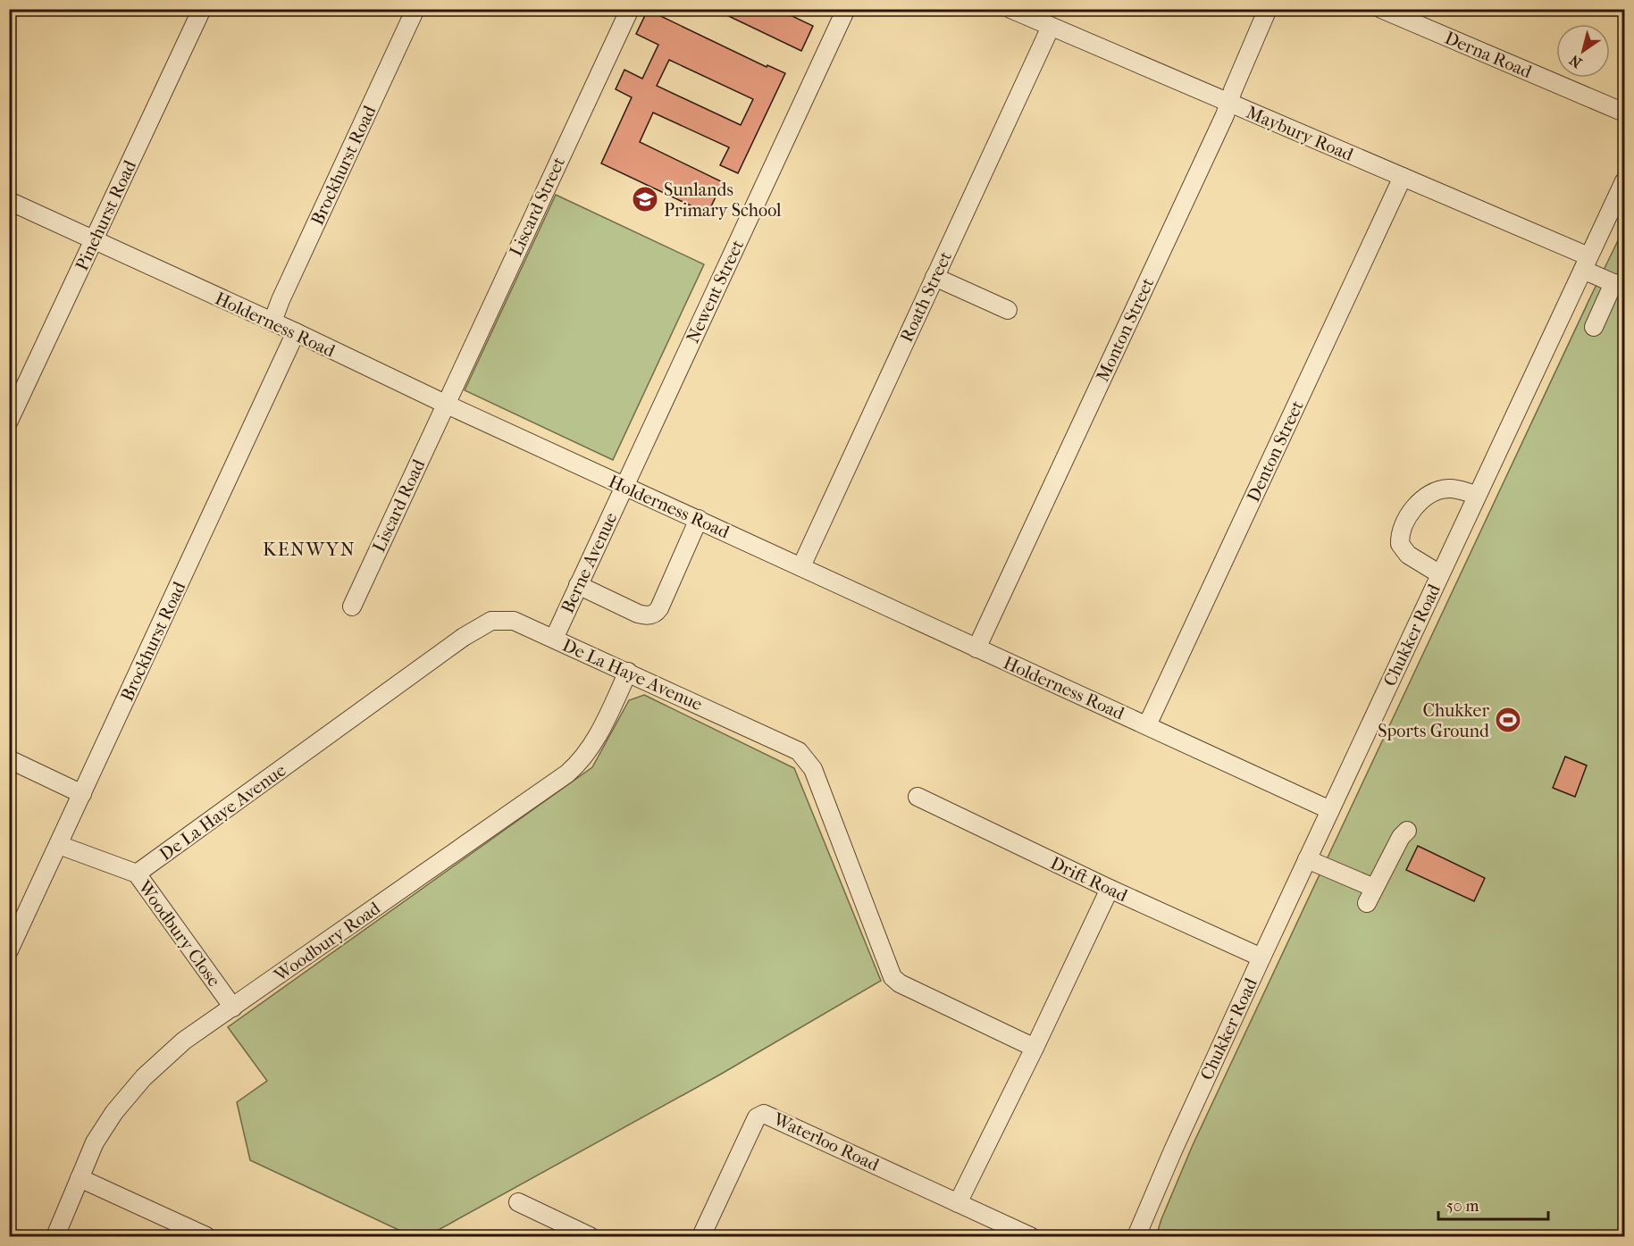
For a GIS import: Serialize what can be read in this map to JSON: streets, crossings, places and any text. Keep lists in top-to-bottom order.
{
  "streets": {
    "street": [
      "Derna Road",
      "Maybury Road",
      "Brockhurst Road",
      "Liscard Street",
      "Pinehurst Road",
      "Newent Street",
      "Roath Street",
      "Holderness Road",
      "Monton Street",
      "Denton Street",
      "Liscard Road",
      "Berne Avenue",
      "Chukker Road",
      "De La Haye Avenue",
      "Drift Road",
      "Woodbury Close",
      "Woodbury Road",
      "Waterloo Road"
    ]
  },
  "crossings": [
    ["Maybury Road", "Roath Street"],
    ["Maybury Road", "Monton Street"],
    ["Maybury Road", "Denton Street"],
    ["Maybury Road", "Chukker Road"],
    ["Brockhurst Road", "Holderness Road"],
    ["Brockhurst Road", "Woodbury Close"],
    ["Liscard Street", "Holderness Road"],
    ["Liscard Street", "Liscard Road"],
    ["Pinehurst Road", "Holderness Road"],
    ["Newent Street", "Holderness Road"],
    ["Newent Street", "Berne Avenue"],
    ["Roath Street", "Holderness Road"],
    ["Holderness Road", "Monton Street"],
    ["Holderness Road", "Denton Street"],
    ["Holderness Road", "Liscard Road"],
    ["Holderness Road", "Berne Avenue"],
    ["Holderness Road", "Chukker Road"],
    ["Berne Avenue", "De La Haye Avenue"],
    ["Chukker Road", "Drift Road"],
    ["De La Haye Avenue", "Woodbury Close"],
    ["De La Haye Avenue", "Woodbury Road"],
    ["Woodbury Close", "Woodbury Road"]
  ],
  "districts": ["KENWYN"],
  "places": {
    "school or university": ["Sunlands Primary School"],
    "sports": ["Chukker Sports Ground"]
  },
  "scale_bar": "50 m",
  "north": "bottom left"
}
